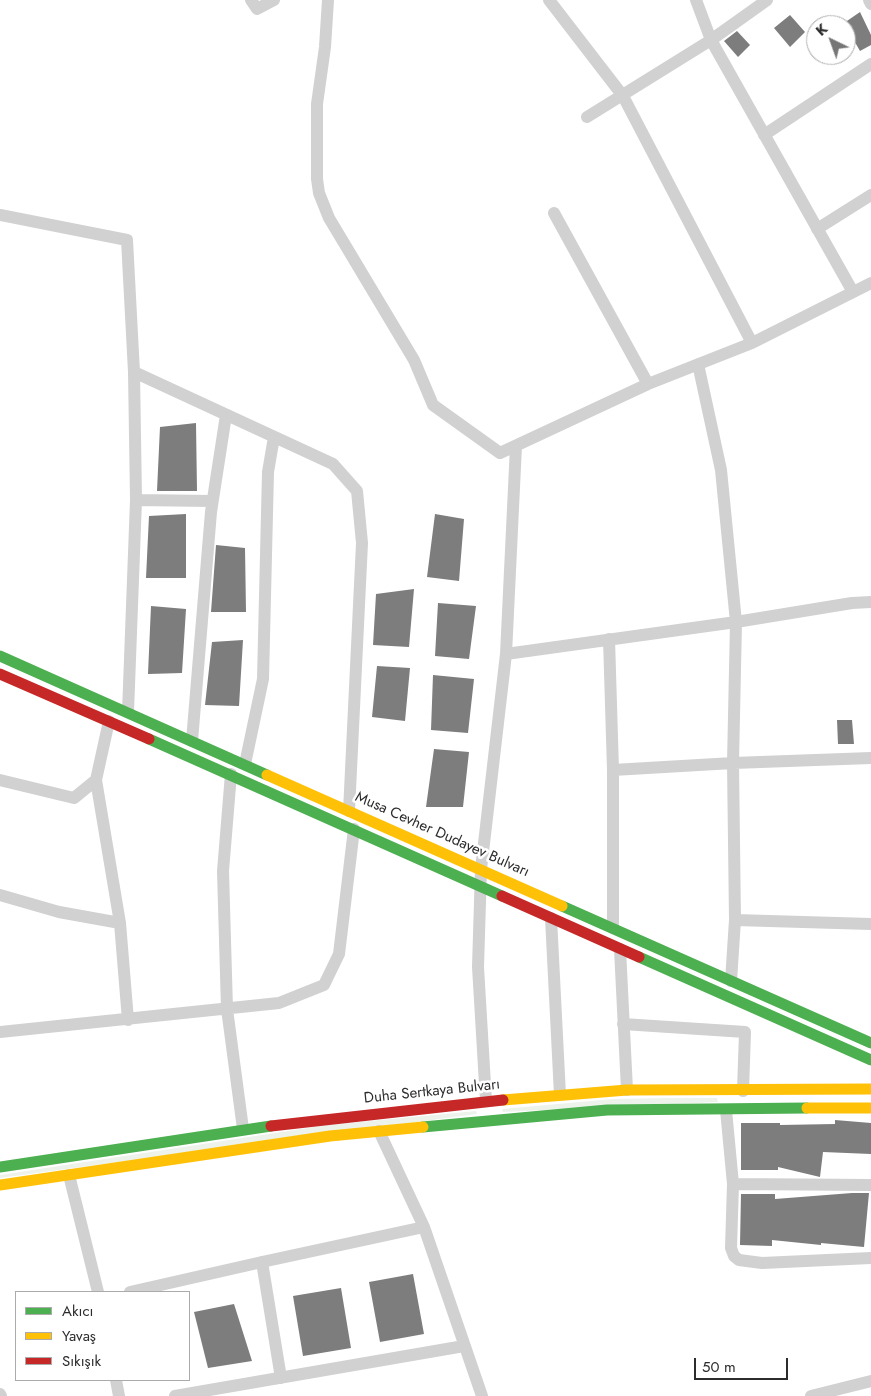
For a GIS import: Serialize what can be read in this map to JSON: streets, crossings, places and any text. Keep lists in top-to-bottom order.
{
  "streets": {
    "main road": ["Musa Cevher Dudayev Bulvarı", "Duha Sertkaya Bulvarı"]
  },
  "legend": ["Akıcı", "Yavaş", "Sıkışık"],
  "scale_bar": "50 m",
  "north": "top left"
}
